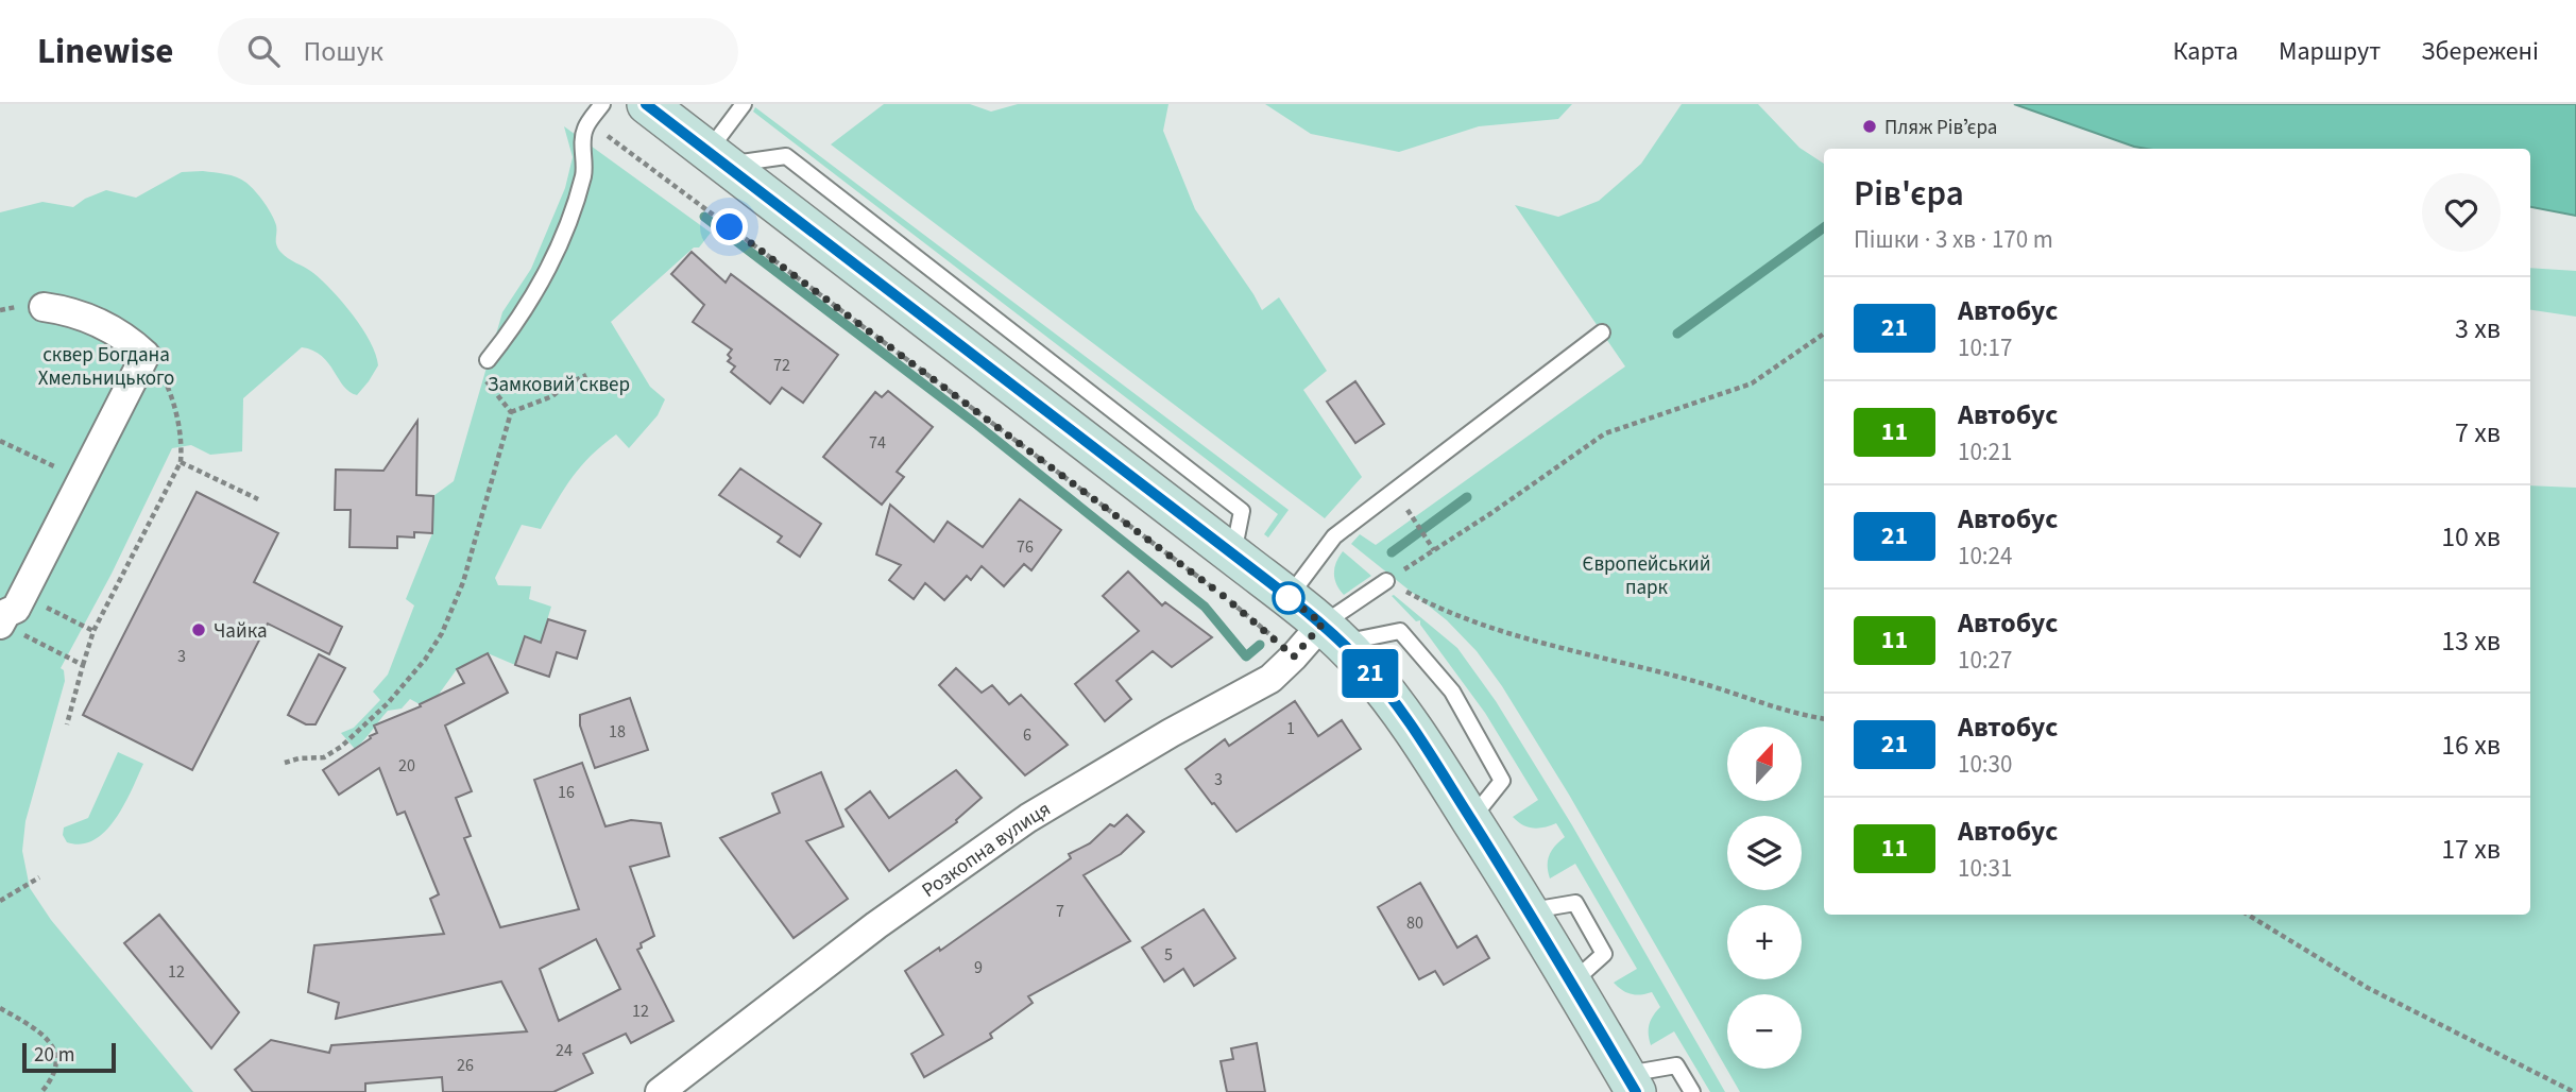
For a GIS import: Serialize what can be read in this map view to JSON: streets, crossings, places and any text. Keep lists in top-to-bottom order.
{
  "streets": {
    "street": ["Розкопна вулиця"]
  },
  "parks": ["сквер Богдана Хмельницького", "Замковий сквер", "Європейський парк"],
  "places": ["Пляж Рівʼєра", "Чайка"],
  "lines": ["bus line 21"],
  "house_numbers": [
    "72",
    "74",
    "76",
    "3",
    "1",
    "18",
    "6",
    "20",
    "3",
    "16",
    "7",
    "80",
    "5",
    "9",
    "12",
    "12",
    "24",
    "26"
  ],
  "scale_bar": "20 m",
  "north": "top",
  "page": {
    "header": "Linewise",
    "search": "Пошук",
    "nav": ["Карта", "Маршрут", "Збережені"],
    "on_map": "21",
    "heading": ["Рів'єра", "Пішки · 3 хв · 170 m"],
    "list": [
      {
        "mark": "21",
        "name": "Автобус",
        "note": "10:17",
        "value": "3 хв"
      },
      {
        "mark": "11",
        "name": "Автобус",
        "note": "10:21",
        "value": "7 хв"
      },
      {
        "mark": "21",
        "name": "Автобус",
        "note": "10:24",
        "value": "10 хв"
      },
      {
        "mark": "11",
        "name": "Автобус",
        "note": "10:27",
        "value": "13 хв"
      },
      {
        "mark": "21",
        "name": "Автобус",
        "note": "10:30",
        "value": "16 хв"
      },
      {
        "mark": "11",
        "name": "Автобус",
        "note": "10:31",
        "value": "17 хв"
      }
    ],
    "map_buttons": ["+", "−"],
    "scale": "20 m"
  }
}
